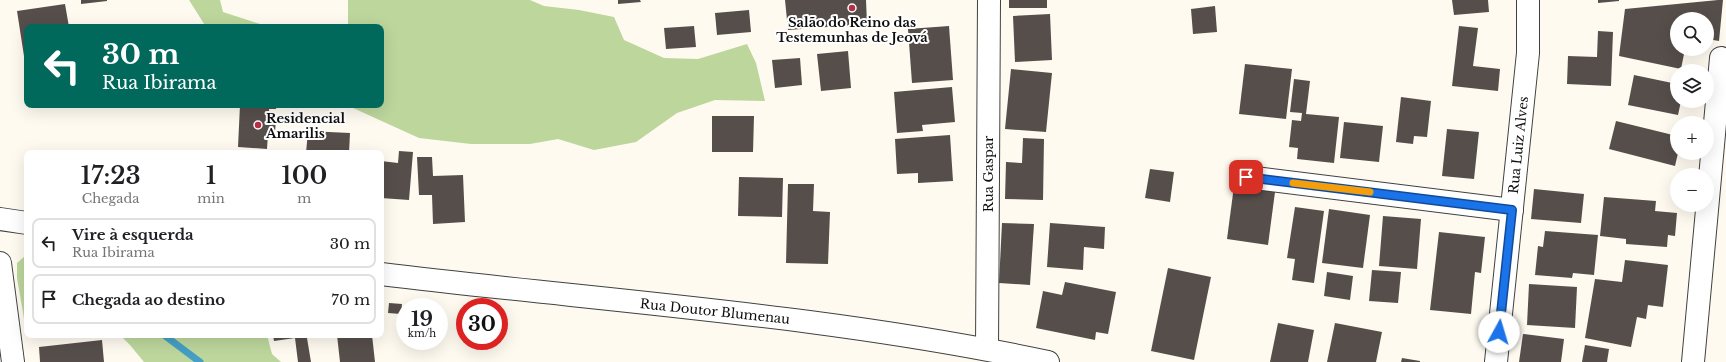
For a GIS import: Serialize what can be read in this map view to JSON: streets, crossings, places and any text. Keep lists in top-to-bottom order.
{
  "streets": {
    "street": ["Rua Luiz Alves", "Rua Gaspar", "Rua Doutor Blumenau"]
  },
  "crossings": [
    ["Rua Gaspar", "Rua Doutor Blumenau"]
  ],
  "places": ["Salão do Reino das Testemunhas de Jeová", "Residencial Amarilis"],
  "page": {
    "map_buttons": ["+", "−"],
    "turn": ["30 m", "Rua Ibirama"],
    "eta": [
      "17:23",
      "Chegada",
      "1",
      "min",
      "100",
      "m"
    ],
    "list": [
      {
        "name": "Vire à esquerda",
        "note": "Rua Ibirama",
        "value": "30 m"
      },
      {
        "name": "Chegada ao destino",
        "value": "70 m"
      }
    ],
    "speed": "19 km/h",
    "limit": "30"
  }
}
